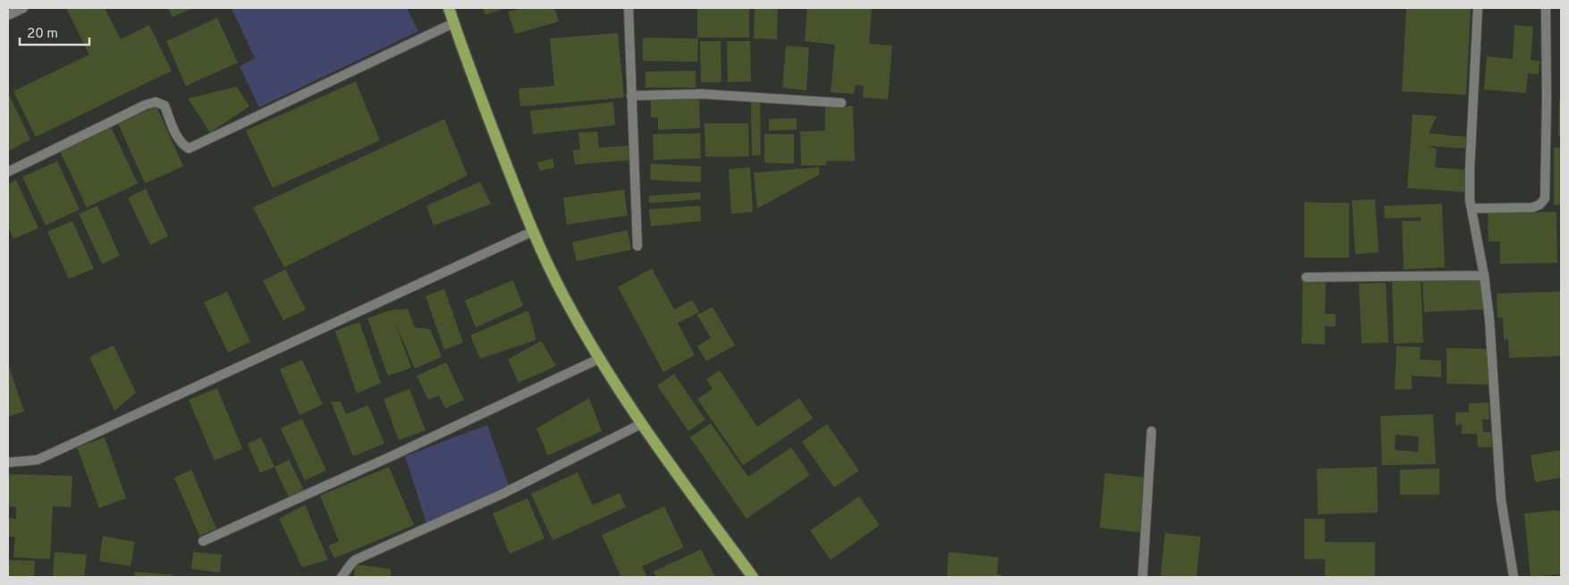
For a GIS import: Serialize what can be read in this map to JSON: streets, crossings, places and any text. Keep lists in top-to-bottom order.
{
  "scale_bar": "20 m"
}
